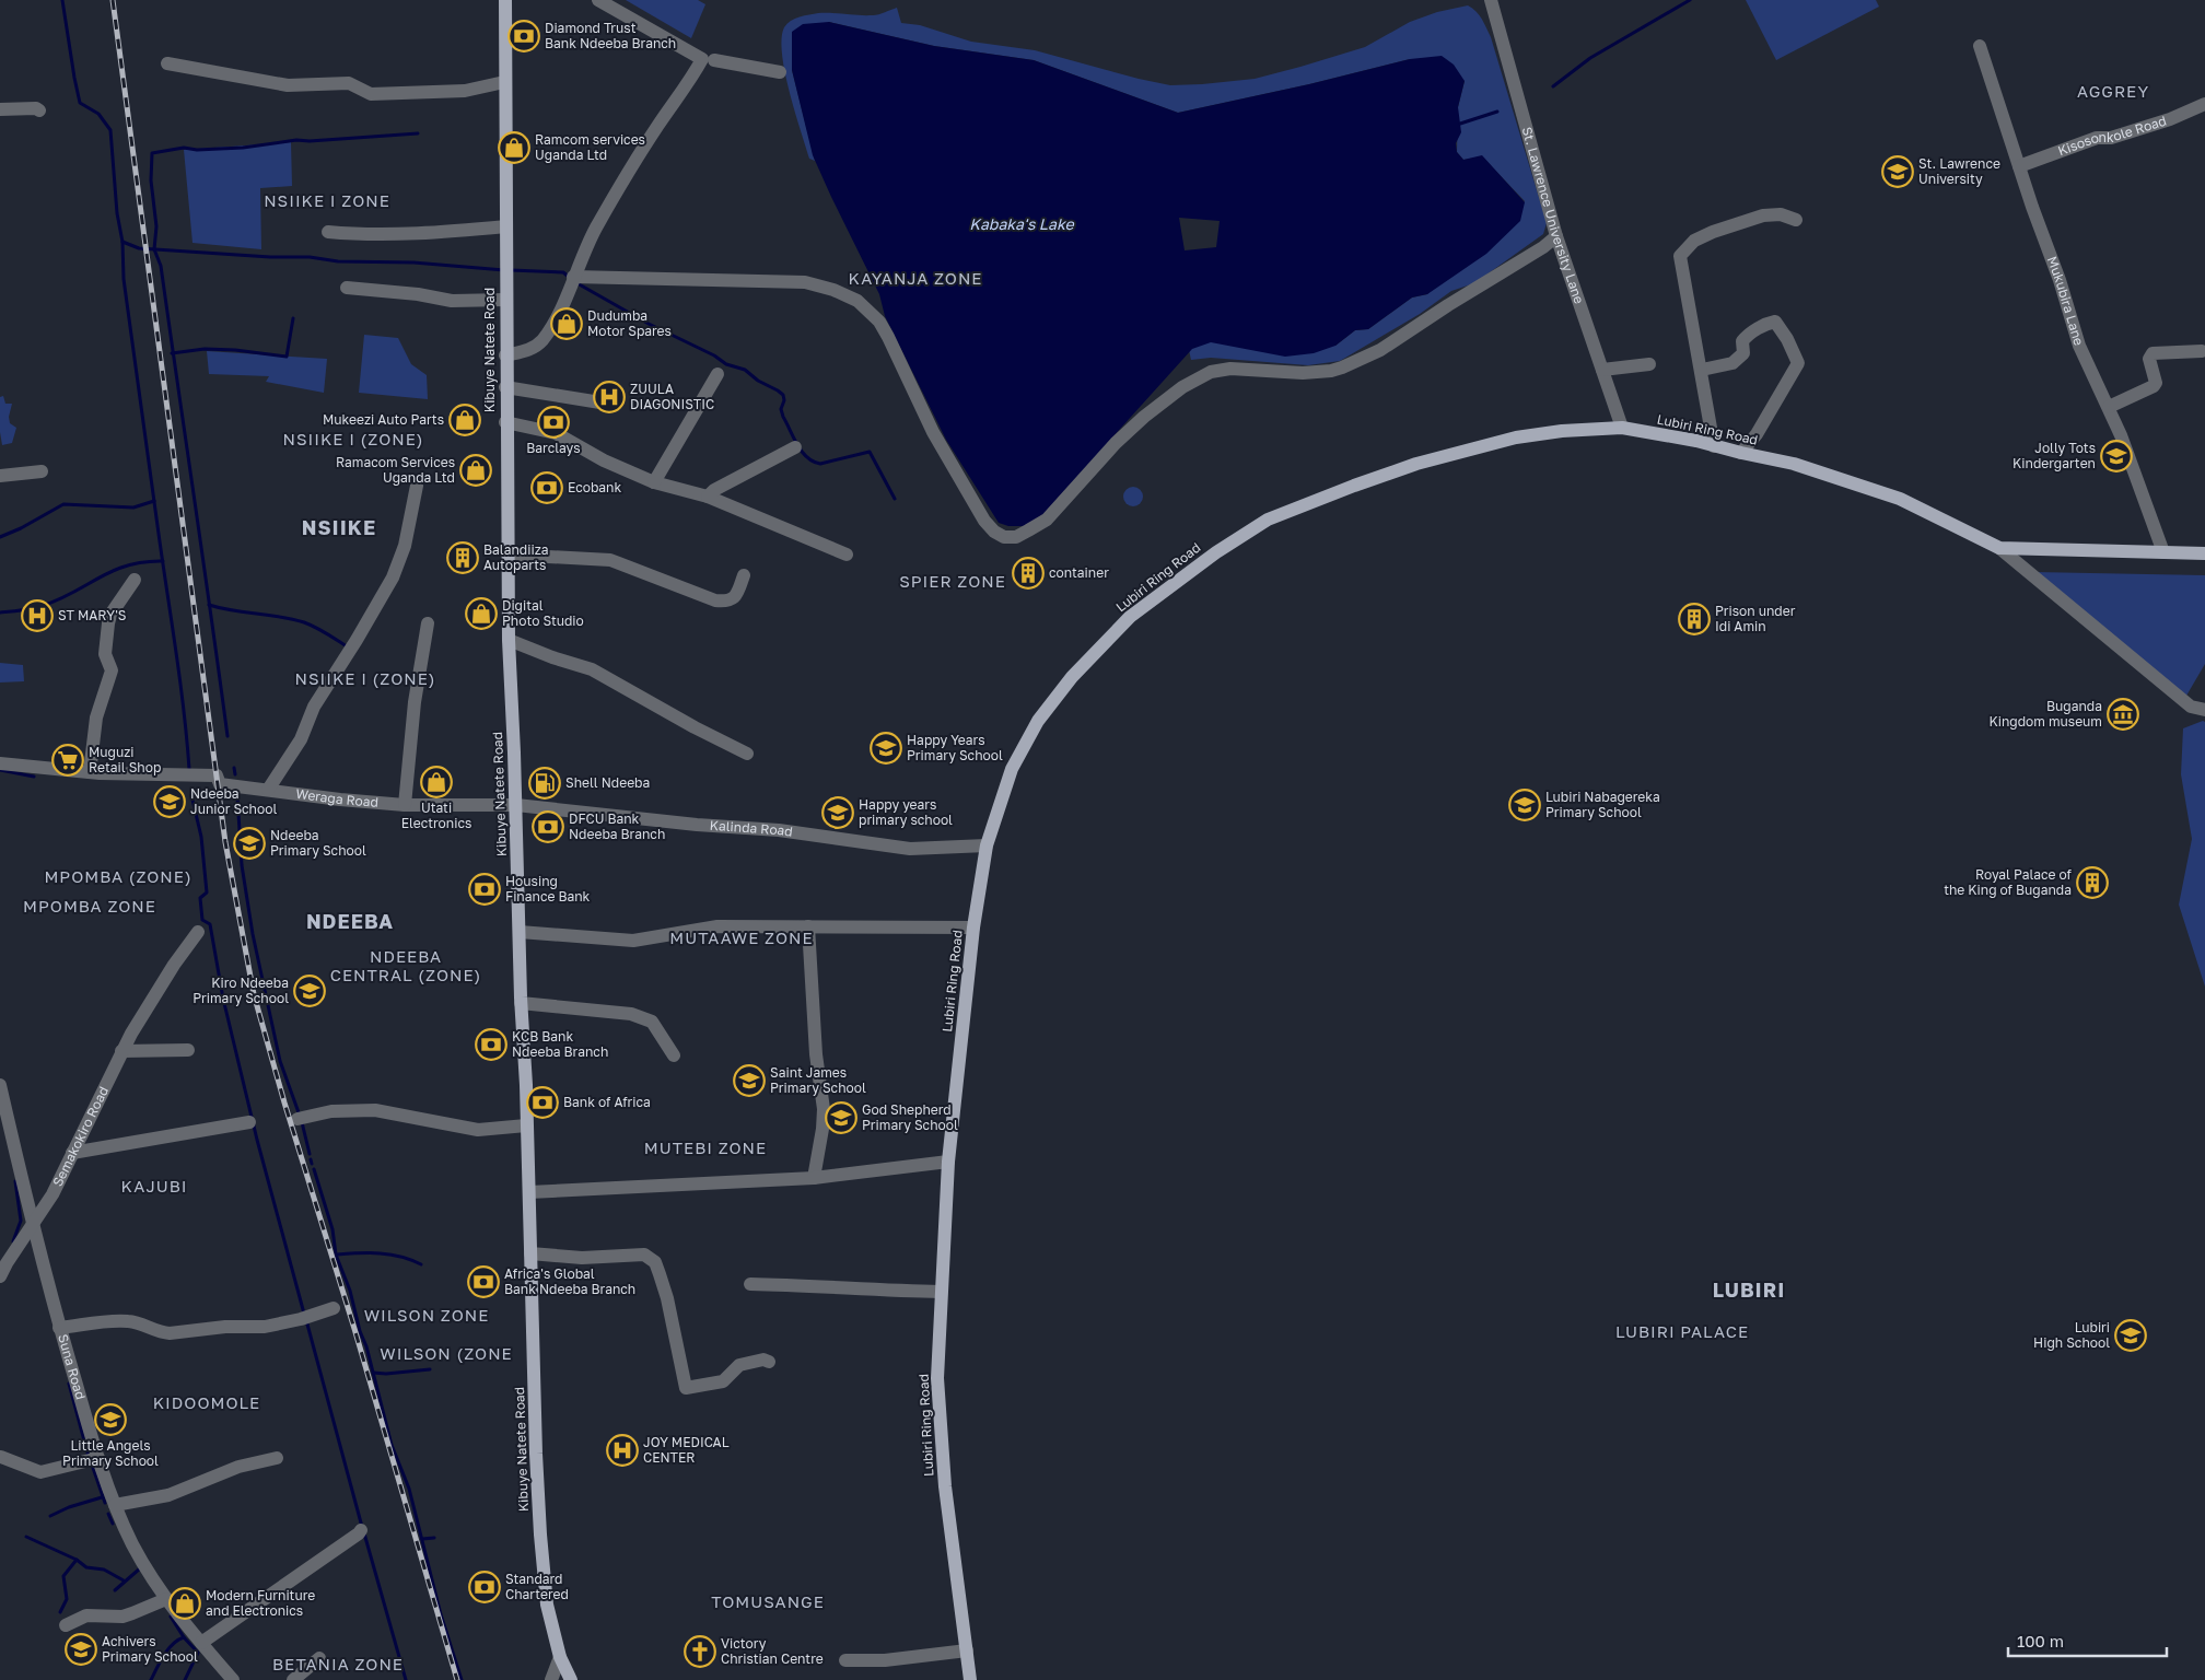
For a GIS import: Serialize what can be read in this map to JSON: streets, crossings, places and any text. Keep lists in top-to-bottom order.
{
  "streets": {
    "main road": ["Kibuye Natete Road", "Lubiri Ring Road"],
    "street": [
      "Kisosonkole Road",
      "St. Lawrence University Lane",
      "Mukubira Lane",
      "Weraga Road",
      "Kalinda Road",
      "Semakokiro Road",
      "Suna Road"
    ]
  },
  "crossings": [
    ["Kisosonkole Road", "Mukubira Lane"],
    ["St. Lawrence University Lane", "Lubiri Ring Road"],
    ["Mukubira Lane", "Lubiri Ring Road"],
    ["Kibuye Natete Road", "Weraga Road"],
    ["Kibuye Natete Road", "Kalinda Road"],
    ["Lubiri Ring Road", "Kalinda Road"],
    ["Weraga Road", "Kalinda Road"],
    ["Semakokiro Road", "Suna Road"]
  ],
  "districts": [
    "AGGREY",
    "NSIIKE I ZONE",
    "KAYANJA ZONE",
    "NSIIKE I (ZONE)",
    "NSIIKE",
    "SPIER ZONE",
    "NSIIKE I (ZONE)",
    "MPOMBA (ZONE)",
    "MPOMBA ZONE",
    "NDEEBA",
    "MUTAAWE ZONE",
    "NDEEBA CENTRAL (ZONE)",
    "MUTEBI ZONE",
    "KAJUBI",
    "LUBIRI",
    "WILSON ZONE",
    "LUBIRI PALACE",
    "WILSON (ZONE",
    "KIDOOMOLE",
    "TOMUSANGE",
    "BETANIA ZONE"
  ],
  "water": ["Kabaka's Lake"],
  "places": {
    "bank": [
      "Diamond Trust Bank Ndeeba Branch",
      "Barclays",
      "Ecobank",
      "DFCU Bank Ndeeba Branch",
      "Housing Finance Bank",
      "KCB Bank Ndeeba Branch",
      "Bank of Africa",
      "Africa's Global Bank Ndeeba Branch",
      "Standard Chartered"
    ],
    "shop": [
      "Ramcom services Uganda Ltd",
      "Dudumba Motor Spares",
      "Mukeezi Auto Parts",
      "Ramacom Services Uganda Ltd",
      "Digital Photo Studio",
      "Utati Electronics",
      "Modern Furniture and Electronics"
    ],
    "school or university": [
      "St. Lawrence University",
      "Jolly Tots Kindergarten",
      "Happy Years Primary School",
      "Ndeeba Junior School",
      "Lubiri Nabagereka Primary School",
      "Happy years primary school",
      "Ndeeba Primary School",
      "Kiro Ndeeba Primary School",
      "Saint James Primary School",
      "God Shepherd Primary School",
      "Lubiri High School",
      "Little Angels Primary School",
      "Achivers Primary School"
    ],
    "hospital": ["ZUULA DIAGONISTIC", "ST MARY'S", "JOY MEDICAL CENTER"],
    "building": [
      "Balandiiza Autoparts",
      "container",
      "Prison under Idi Amin",
      "Royal Palace of the King of Buganda"
    ],
    "museum": ["Buganda Kingdom museum"],
    "supermarket": ["Muguzi Retail Shop"],
    "fuel station": ["Shell Ndeeba"],
    "church": ["Victory Christian Centre"]
  },
  "scale_bar": "100 m"
}
